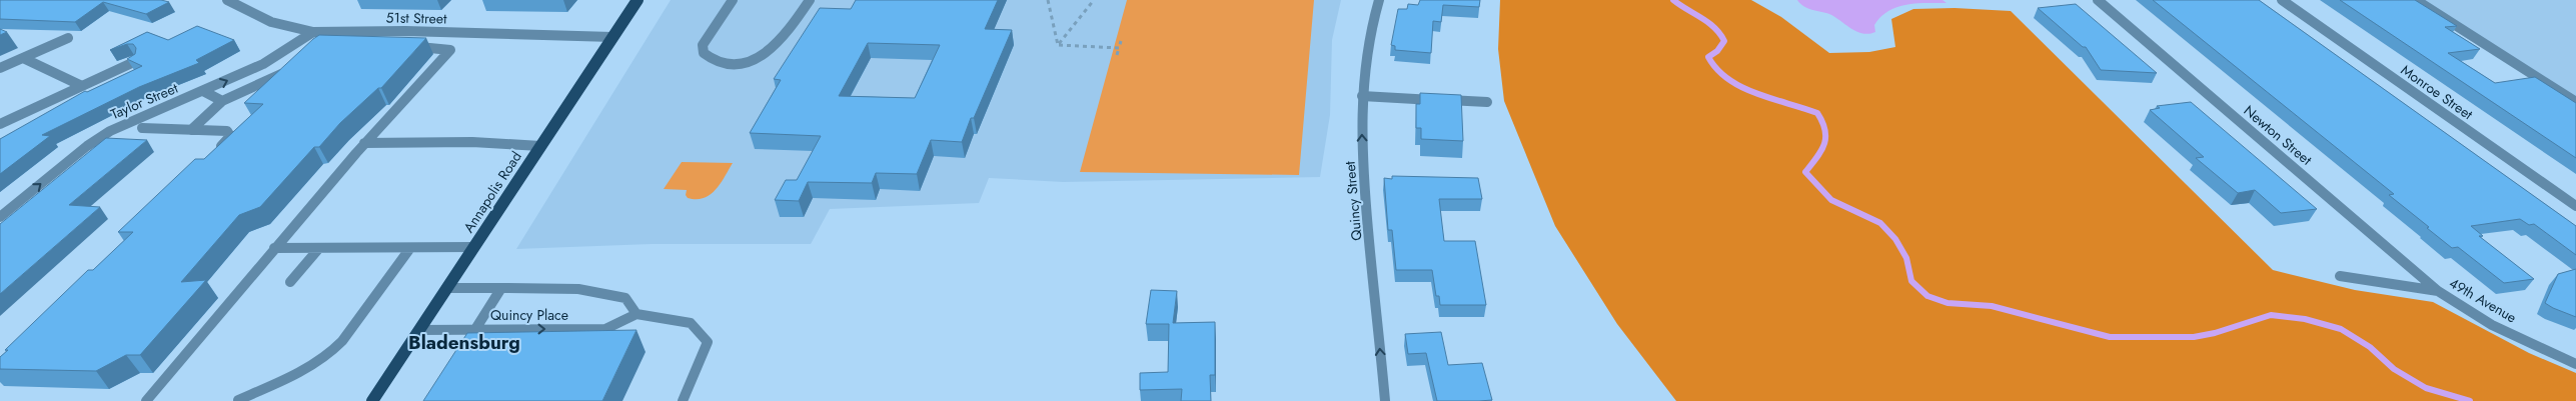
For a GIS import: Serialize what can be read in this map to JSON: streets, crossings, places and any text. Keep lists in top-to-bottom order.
{
  "streets": {
    "main road": ["Annapolis Road"],
    "street": [
      "51st Street",
      "Monroe Street",
      "Taylor Street",
      "Newton Street",
      "Quincy Street",
      "49th Avenue",
      "Quincy Place"
    ]
  },
  "crossings": [
    ["51st Street", "Taylor Street"],
    ["51st Street", "Annapolis Road"],
    ["Newton Street", "49th Avenue"],
    ["Annapolis Road", "Quincy Place"]
  ],
  "one_way": ["Quincy Street"],
  "districts": ["Bladensburg"]
}
